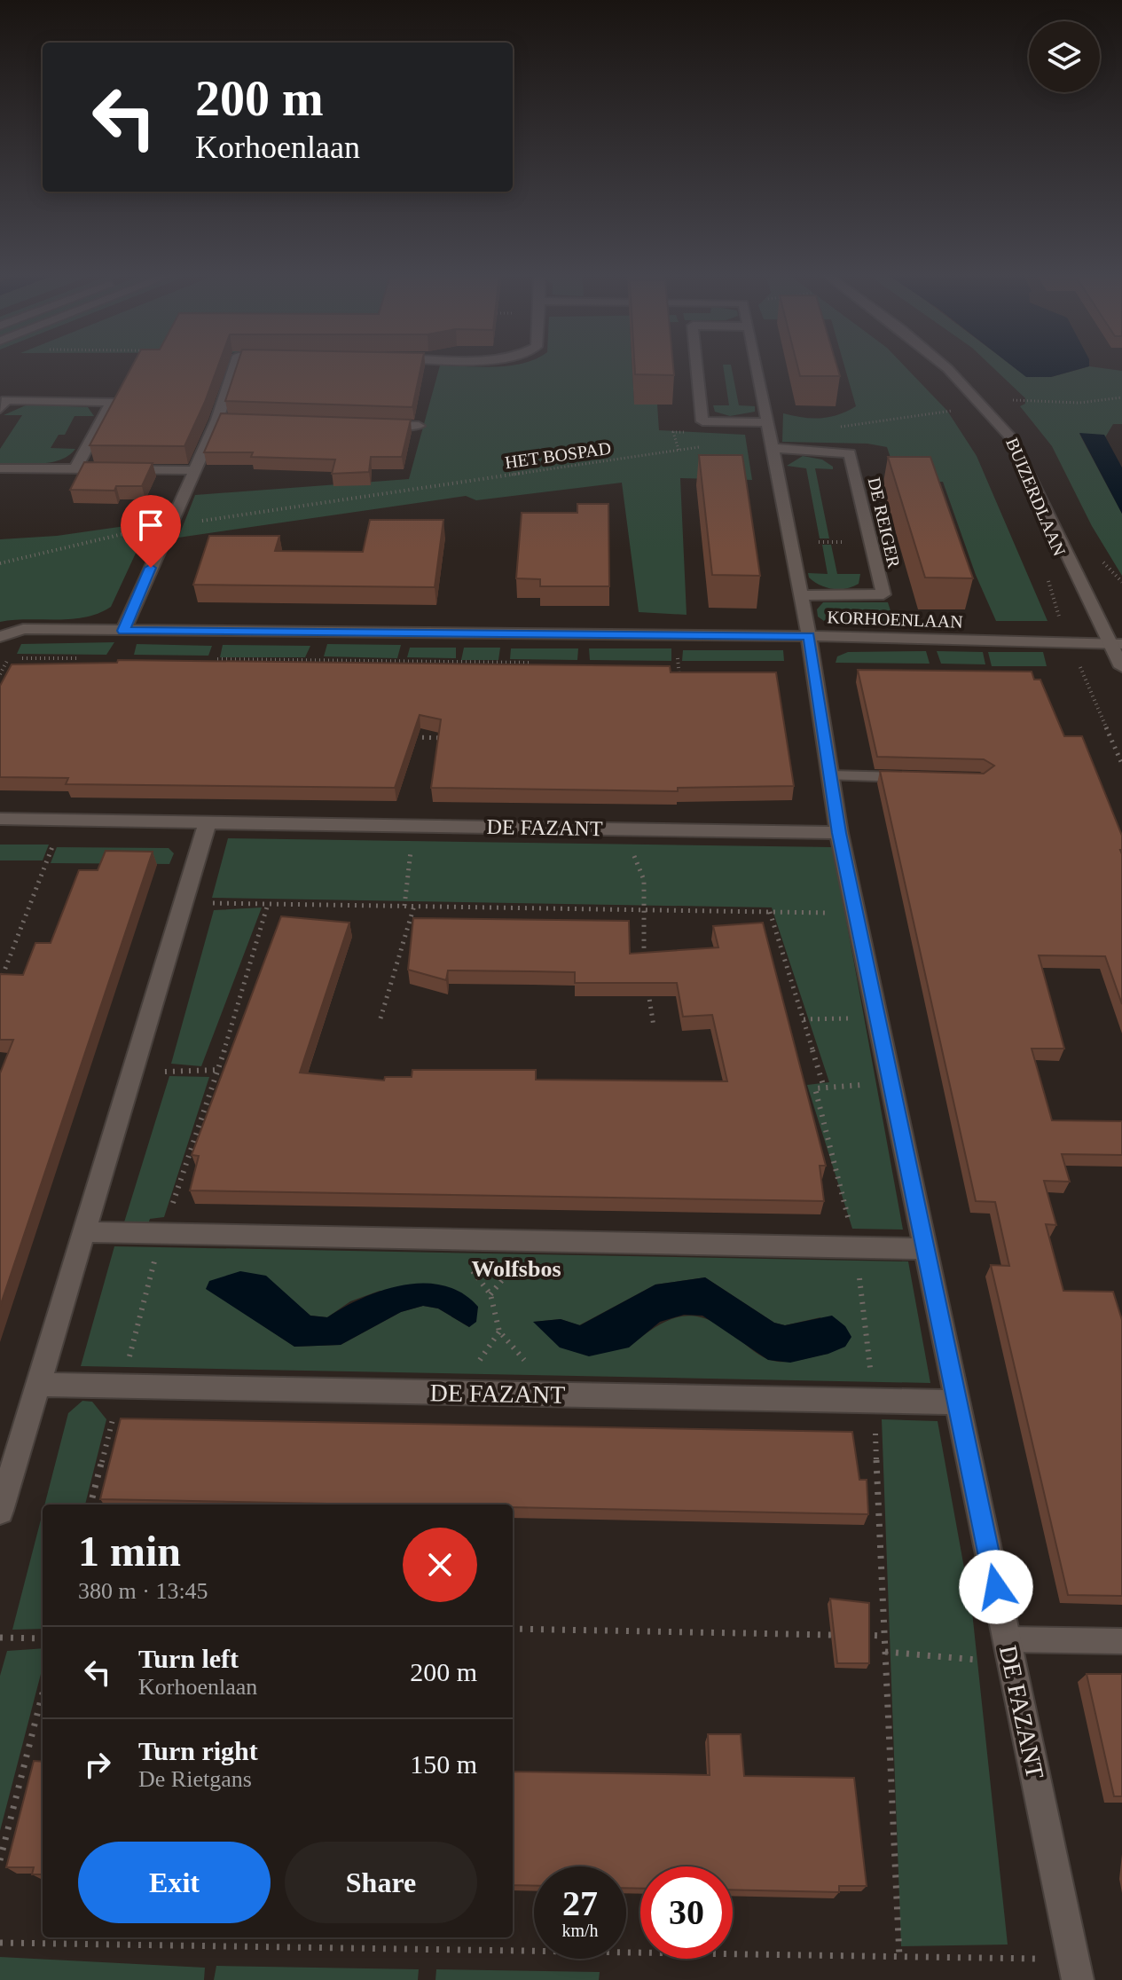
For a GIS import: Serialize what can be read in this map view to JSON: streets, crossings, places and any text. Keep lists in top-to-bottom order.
{
  "streets": {
    "street": [
      "BUIZERDLAAN",
      "DE REIGER",
      "KORHOENLAAN",
      "DE FAZANT"
    ],
    "path": ["HET BOSPAD"]
  },
  "crossings": [
    ["BUIZERDLAAN", "KORHOENLAAN"],
    ["KORHOENLAAN", "DE FAZANT"]
  ],
  "districts": ["Wolfsbos"],
  "page": {
    "turn": ["200 m", "Korhoenlaan"],
    "heading": ["1 min", "380 m · 13:45"],
    "list": [
      {
        "name": "Turn left",
        "note": "Korhoenlaan",
        "value": "200 m"
      },
      {
        "name": "Turn right",
        "note": "De Rietgans",
        "value": "150 m"
      }
    ],
    "buttons": ["Exit", "Share"],
    "speed": "27 km/h",
    "limit": "30"
  }
}
